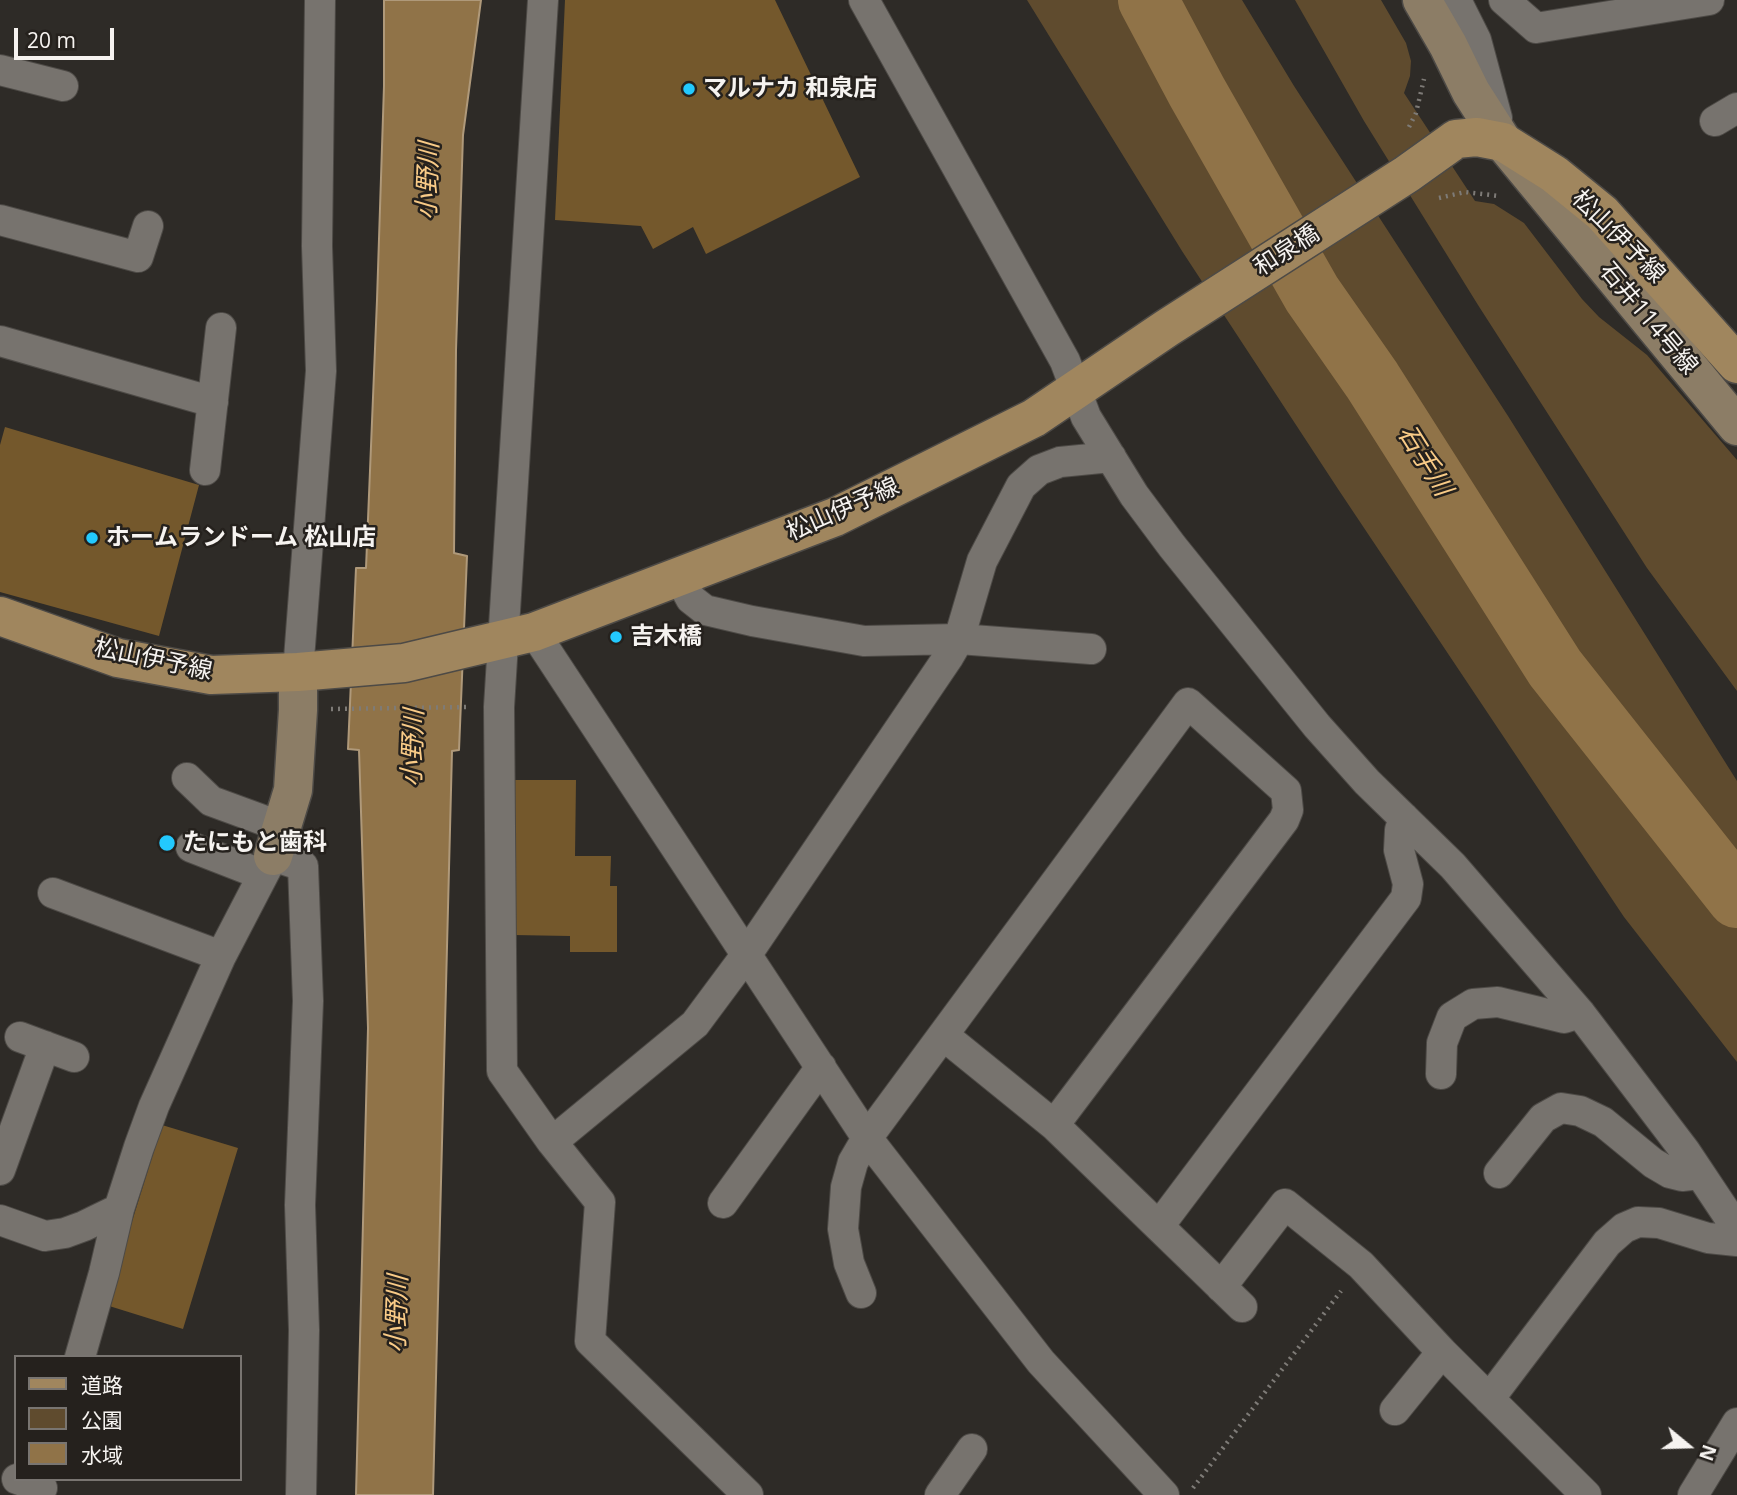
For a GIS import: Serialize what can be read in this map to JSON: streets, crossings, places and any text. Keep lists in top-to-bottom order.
{
  "streets": {
    "main road": ["松山伊予線", "和泉橋"],
    "street": ["石井114号線"]
  },
  "crossings": [
    ["松山伊予線", "和泉橋"],
    ["松山伊予線", "石井114号線"]
  ],
  "water": ["小野川", "石手川"],
  "places": [
    "マルナカ 和泉店",
    "ホームランドーム 松山店",
    "吉木橋",
    "たにもと歯科"
  ],
  "legend": ["道路", "公園", "水域"],
  "scale_bar": "20 m",
  "north": "right"
}
